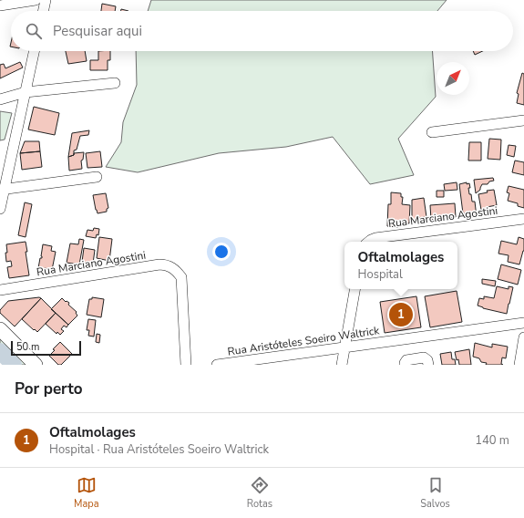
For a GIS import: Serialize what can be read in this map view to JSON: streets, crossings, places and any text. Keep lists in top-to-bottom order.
{
  "streets": {
    "street": ["Rua Marciano Agostini", "Rua Aristóteles Soeiro Waltrick"]
  },
  "scale_bar": "50 m",
  "north": "top right",
  "page": {
    "search": "Pesquisar aqui",
    "popup": ["Oftalmolages", "Hospital"],
    "pins": "1",
    "scale": "50 m",
    "heading": "Por perto",
    "list": [
      {
        "mark": "1",
        "name": "Oftalmolages",
        "note": "Hospital · Rua Aristóteles Soeiro Waltrick",
        "value": "140 m"
      }
    ],
    "nav": ["Mapa", "Rotas", "Salvos"]
  }
}
